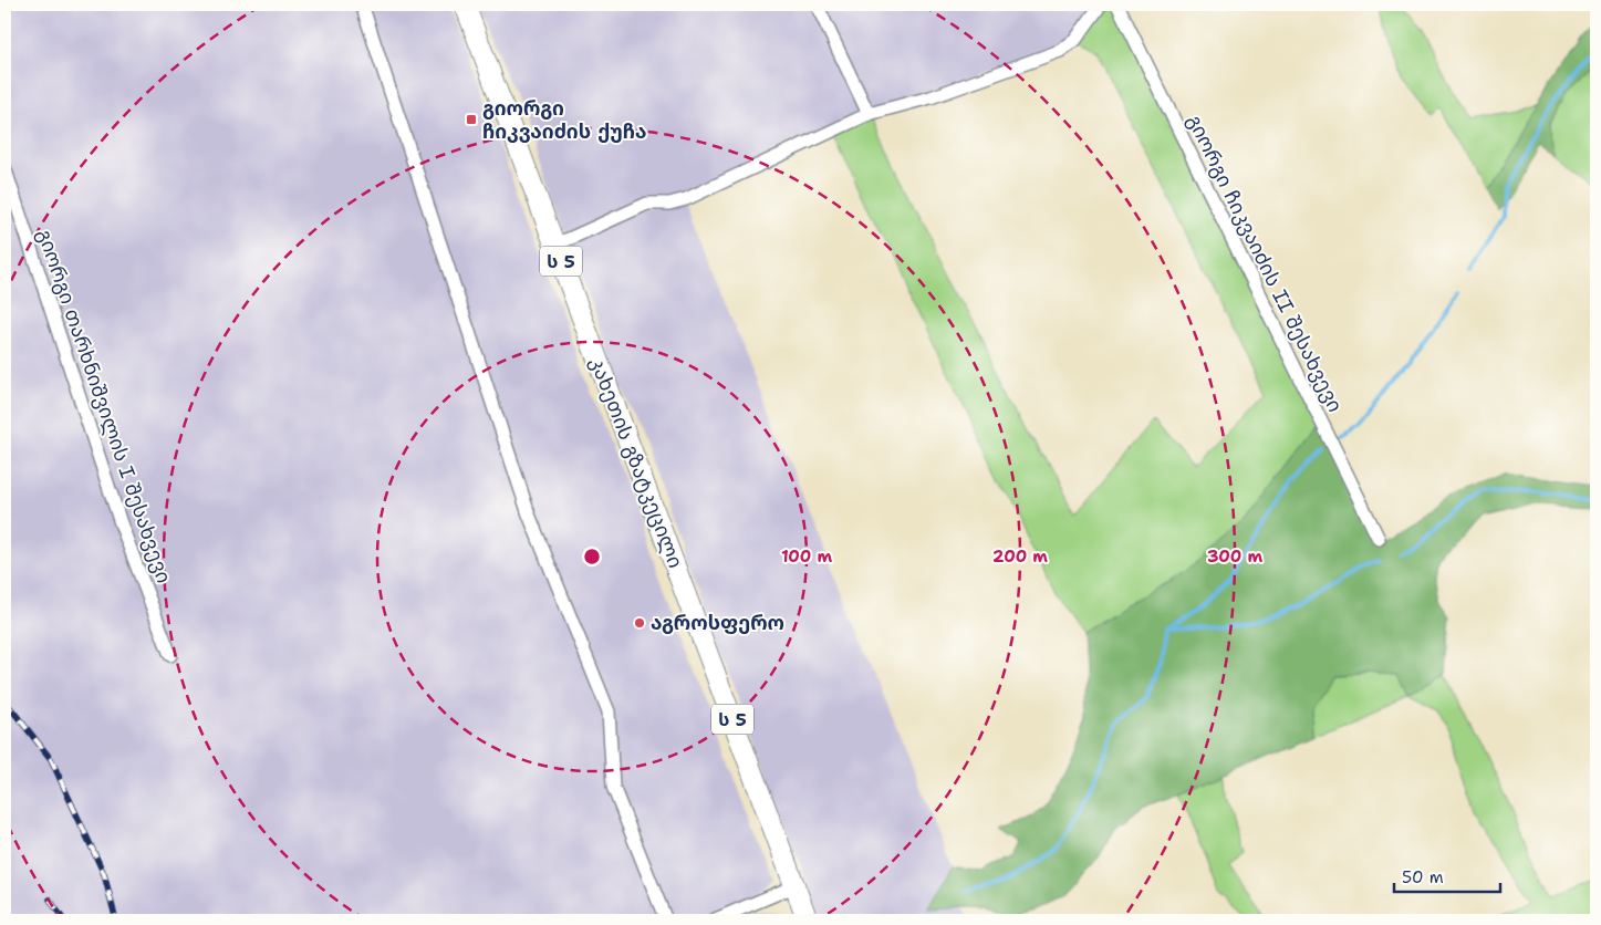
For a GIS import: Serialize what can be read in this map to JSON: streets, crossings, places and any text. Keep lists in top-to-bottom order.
{
  "streets": {
    "highway": ["ს 5", "კახეთის გზატკეცილი"],
    "street": ["გიორგი ჩიკვაიძის II შესახვევი", "გიორგი თარხნიშვილის I შესახვევი"]
  },
  "places": {
    "transit": ["გიორგი ჩიკვაიძის ქუჩა"],
    "other": ["აგროსფერო"]
  },
  "scale_bar": "50 m",
  "rings": ["100 m", "200 m", "300 m"]
}
